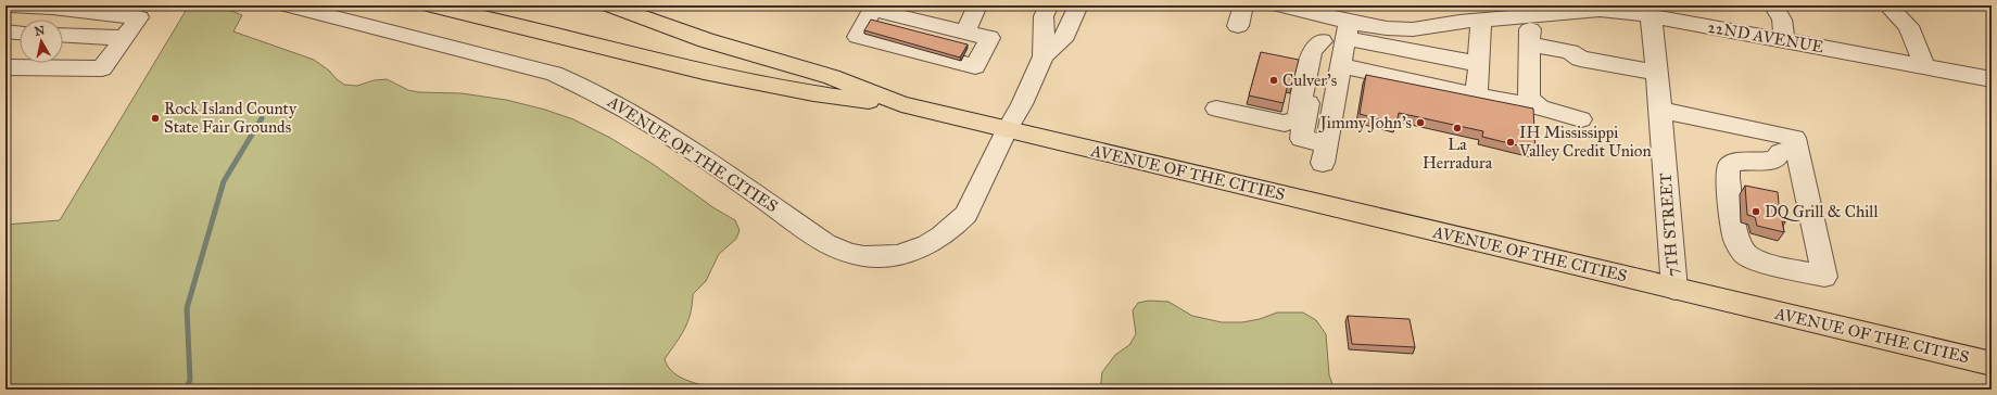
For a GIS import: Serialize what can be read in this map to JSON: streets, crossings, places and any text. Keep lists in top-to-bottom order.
{
  "streets": {
    "main road": ["AVENUE OF THE CITIES"],
    "street": ["22ND AVENUE", "7TH STREET"]
  },
  "crossings": [
    ["22ND AVENUE", "7TH STREET"],
    ["AVENUE OF THE CITIES", "7TH STREET"]
  ],
  "places": [
    "Culver's",
    "Rock Island County State Fair Grounds",
    "Jimmy John's",
    "La Herradura",
    "IH Mississippi Valley Credit Union",
    "DQ Grill & Chill"
  ],
  "north": "top"
}
